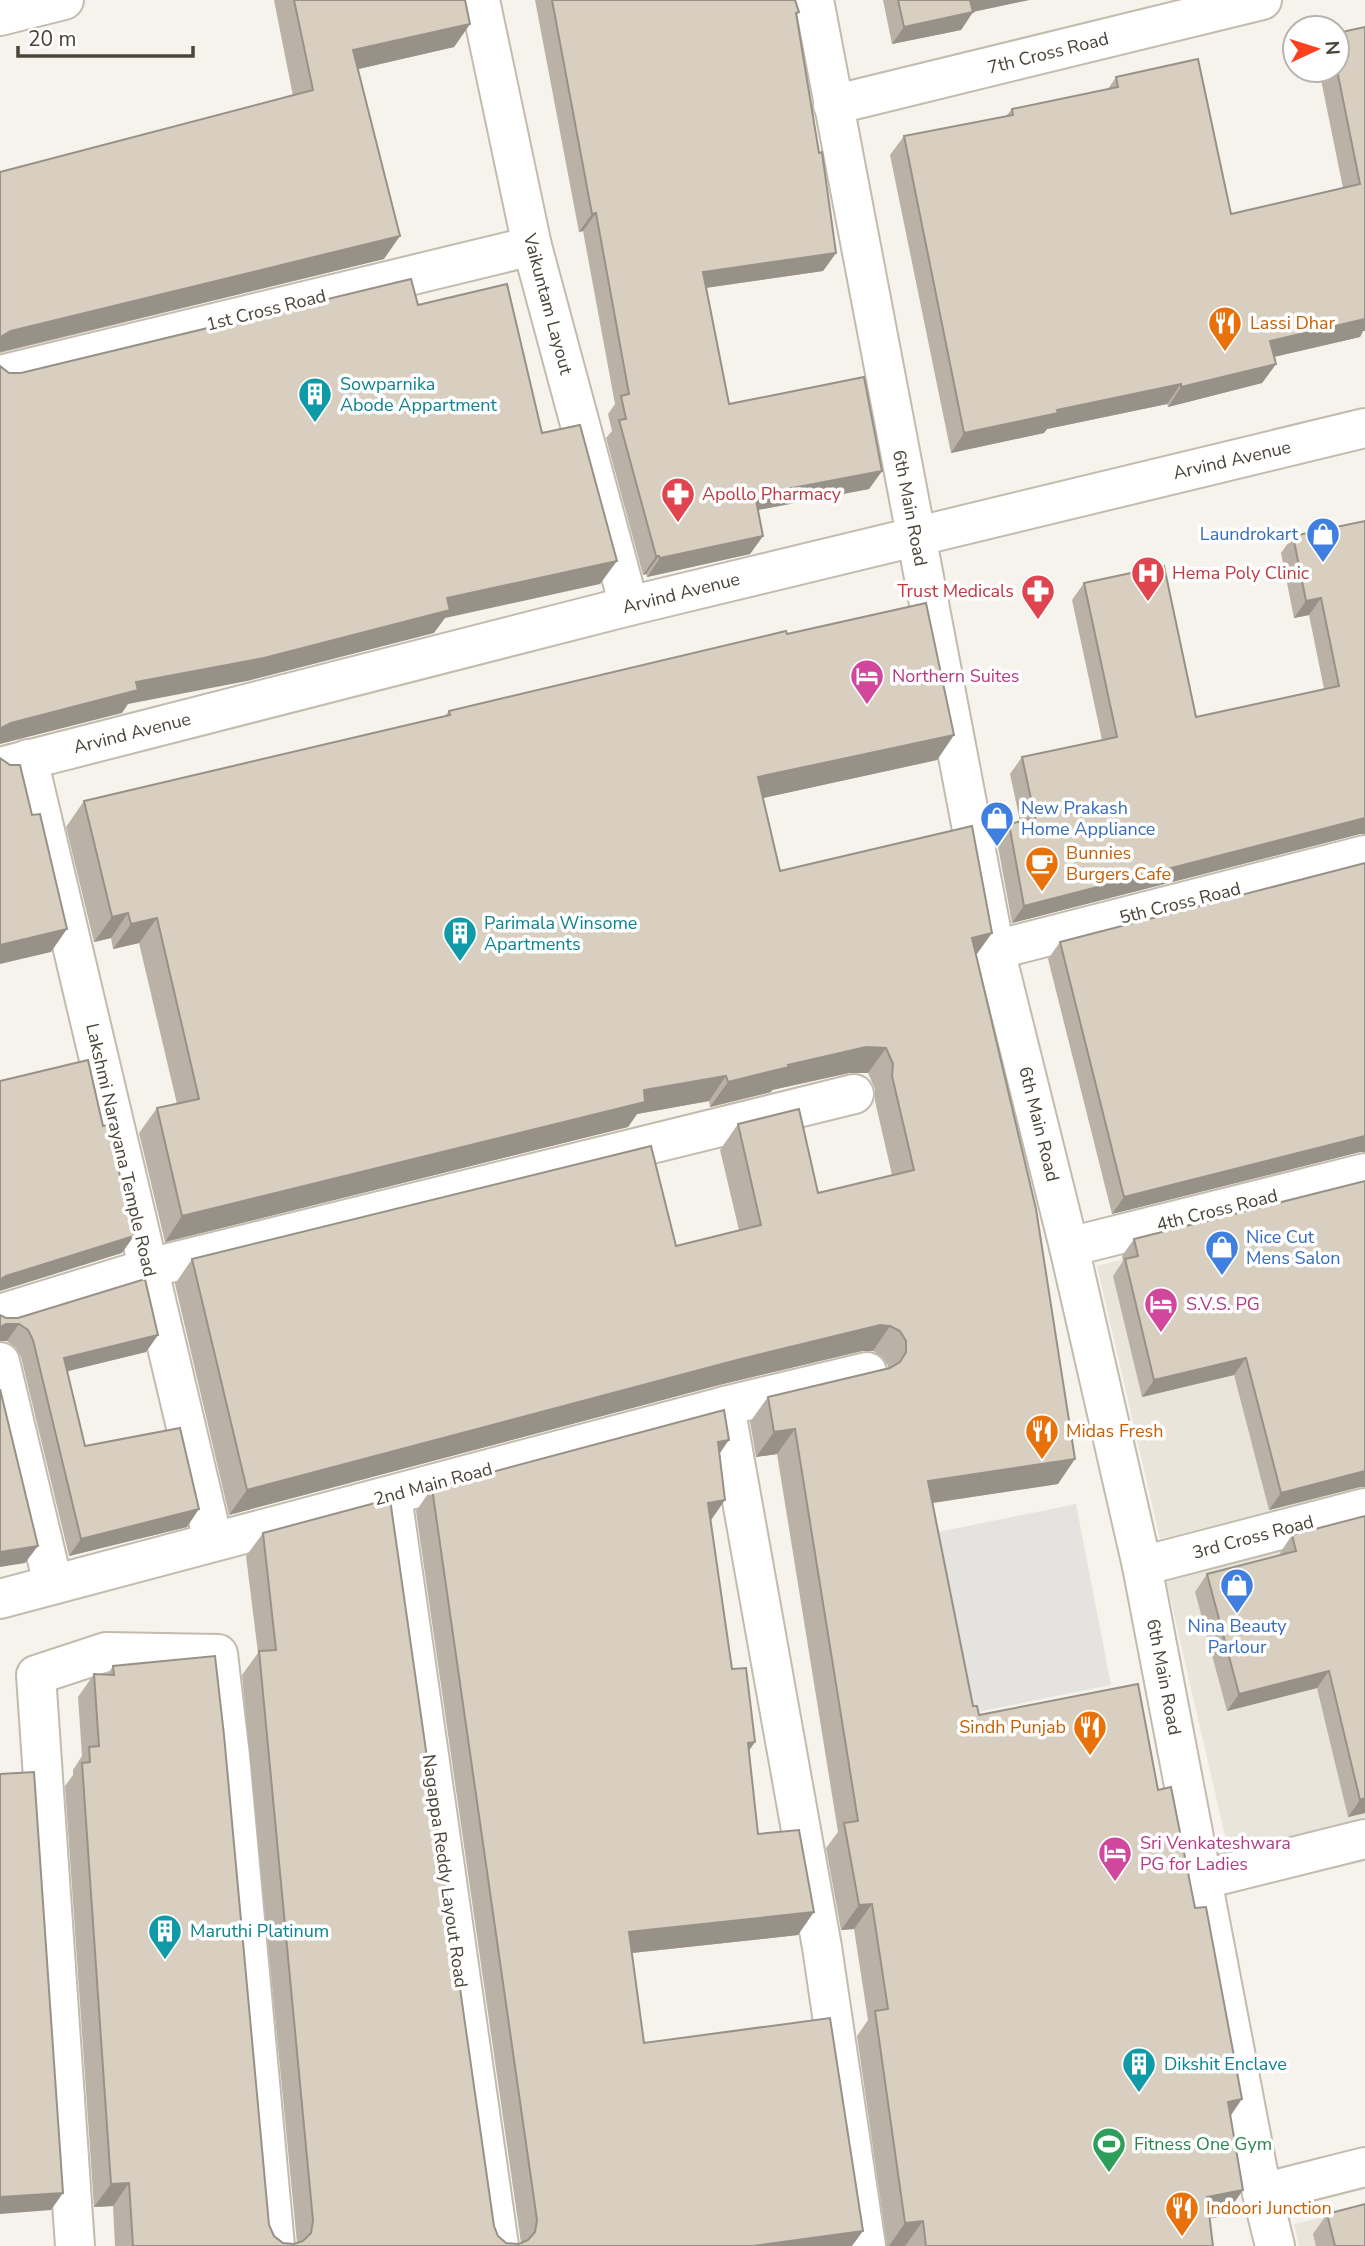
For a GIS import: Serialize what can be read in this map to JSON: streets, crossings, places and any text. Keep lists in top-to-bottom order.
{
  "streets": {
    "street": [
      "7th Cross Road",
      "Vaikuntam Layout",
      "1st Cross Road",
      "Arvind Avenue",
      "6th Main Road",
      "5th Cross Road",
      "Lakshmi Narayana Temple Road",
      "4th Cross Road",
      "2nd Main Road",
      "3rd Cross Road",
      "Nagappa Reddy Layout Road"
    ]
  },
  "crossings": [
    ["7th Cross Road", "6th Main Road"],
    ["Vaikuntam Layout", "1st Cross Road"],
    ["Vaikuntam Layout", "Arvind Avenue"],
    ["Arvind Avenue", "6th Main Road"],
    ["Arvind Avenue", "Lakshmi Narayana Temple Road"],
    ["6th Main Road", "5th Cross Road"],
    ["6th Main Road", "4th Cross Road"],
    ["6th Main Road", "3rd Cross Road"],
    ["Lakshmi Narayana Temple Road", "2nd Main Road"],
    ["2nd Main Road", "Nagappa Reddy Layout Road"]
  ],
  "places": {
    "restaurant": [
      "Lassi Dhar",
      "Midas Fresh",
      "Sindh Punjab",
      "Indoori Junction"
    ],
    "building": [
      "Sowparnika Abode Appartment",
      "Parimala Winsome Apartments",
      "Maruthi Platinum",
      "Dikshit Enclave"
    ],
    "pharmacy": ["Apollo Pharmacy", "Trust Medicals"],
    "shop": [
      "Laundrokart",
      "New Prakash Home Appliance",
      "Nice Cut Mens Salon",
      "Nina Beauty Parlour"
    ],
    "hospital": ["Hema Poly Clinic"],
    "hotel": ["Northern Suites", "S.V.S. PG", "Sri Venkateshwara PG for Ladies"],
    "cafe": ["Bunnies Burgers Cafe"],
    "sports": ["Fitness One Gym"]
  },
  "scale_bar": "20 m",
  "north": "right"
}
